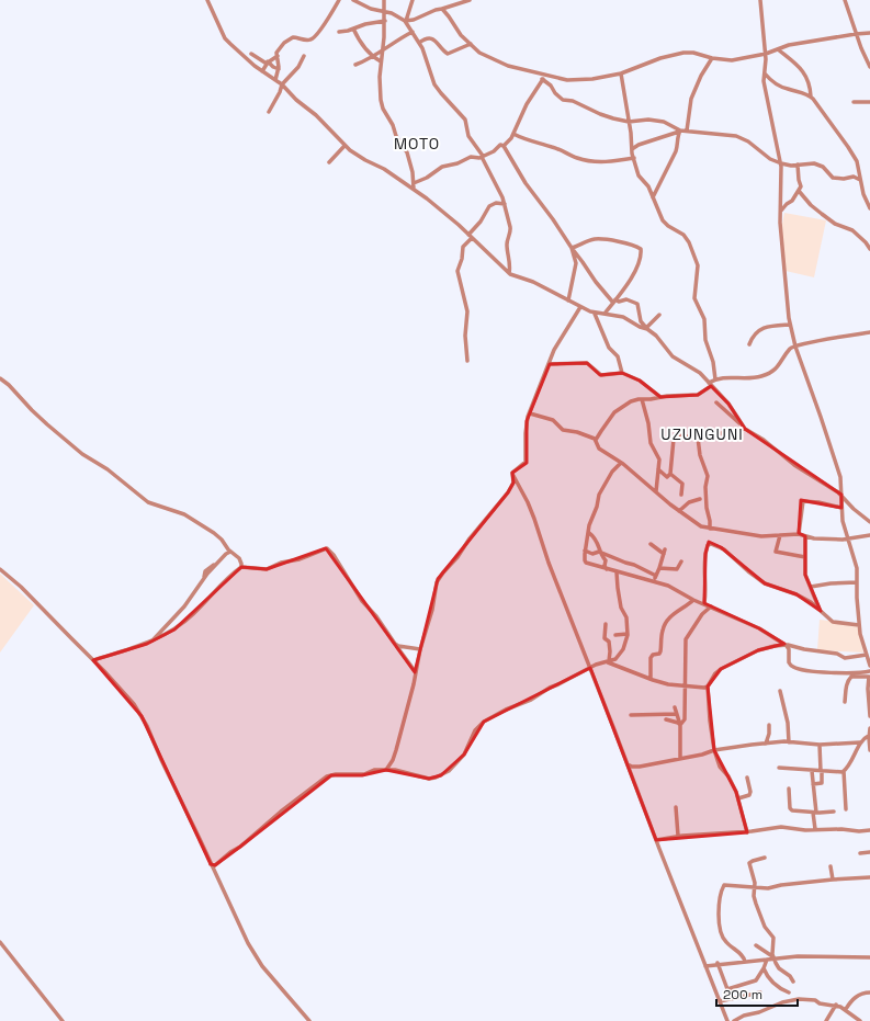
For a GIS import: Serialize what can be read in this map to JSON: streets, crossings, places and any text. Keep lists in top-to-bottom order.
{
  "districts": ["MOTO", "UZUNGUNI"],
  "scale_bar": "200 m"
}
